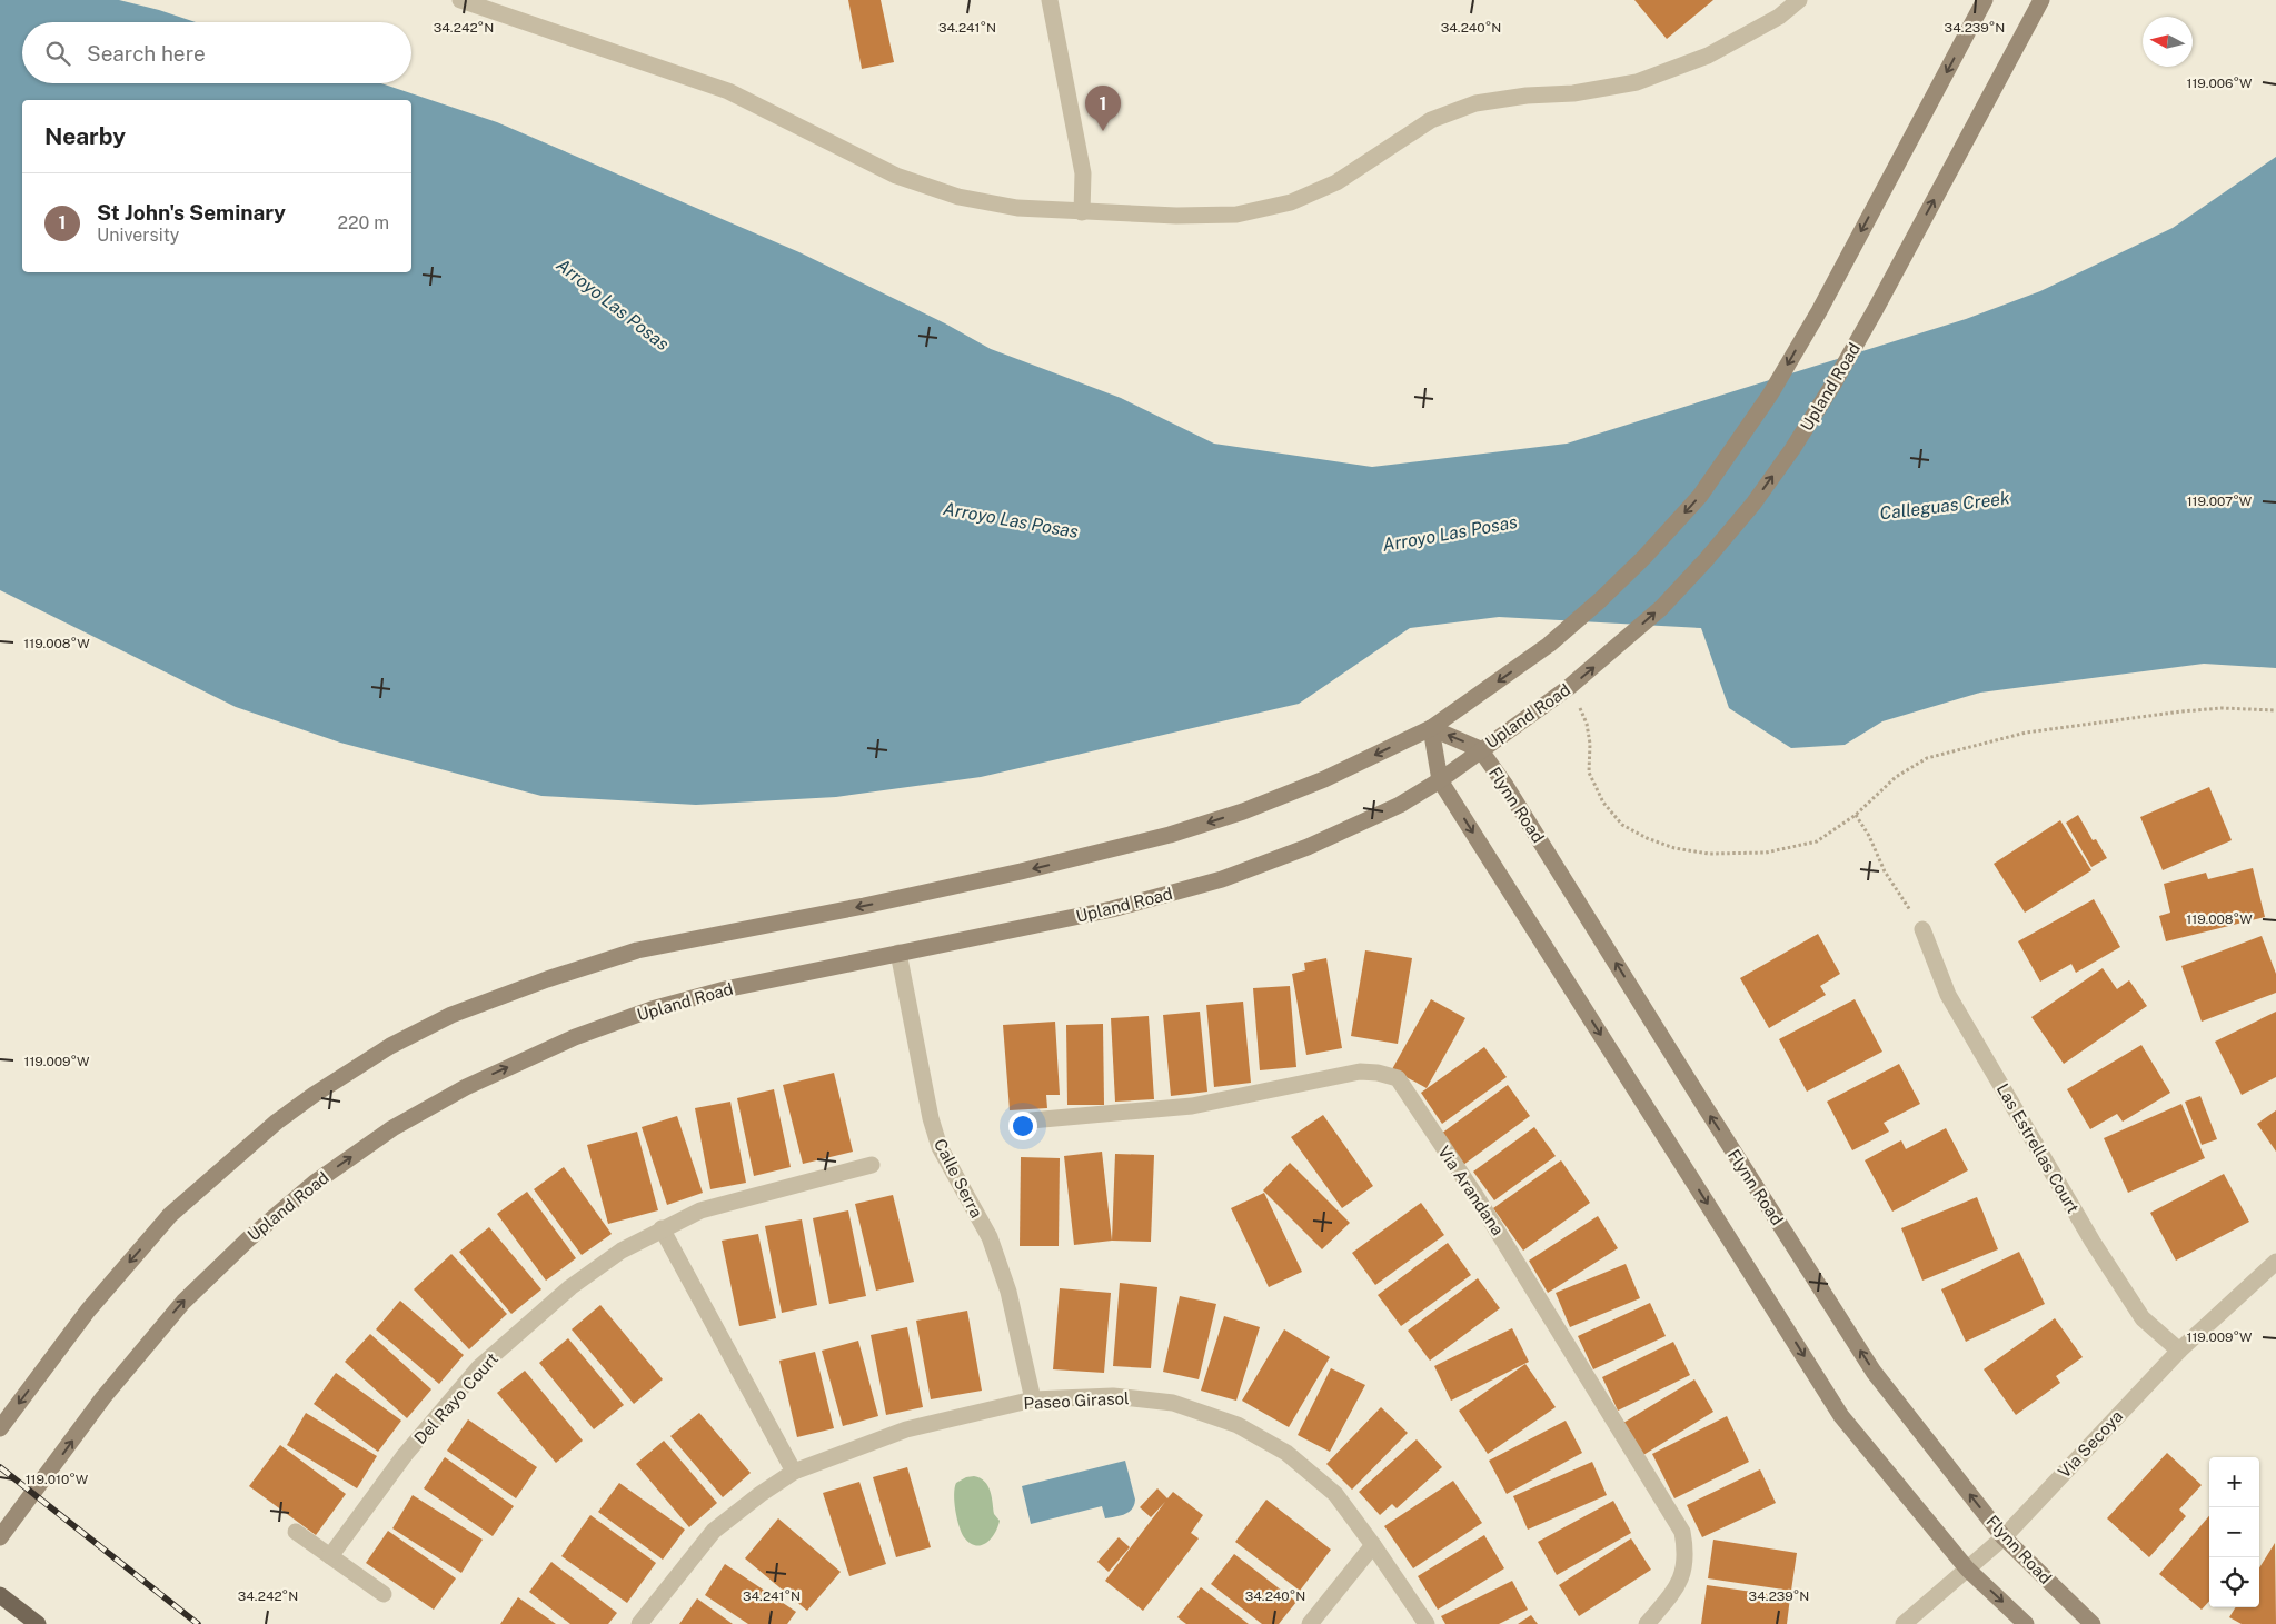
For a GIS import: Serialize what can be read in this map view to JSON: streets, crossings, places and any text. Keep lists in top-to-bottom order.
{
  "streets": {
    "main road": ["Upland Road", "Flynn Road"],
    "street": [
      "Las Estrellas Court",
      "Calle Serra",
      "Via Arandana",
      "Del Rayo Court",
      "Paseo Girasol",
      "Via Secoya"
    ]
  },
  "crossings": [
    ["Upland Road", "Flynn Road"],
    ["Upland Road", "Calle Serra"],
    ["Flynn Road", "Via Secoya"],
    ["Las Estrellas Court", "Via Secoya"],
    ["Calle Serra", "Paseo Girasol"]
  ],
  "water": ["Arroyo Las Posas", "Calleguas Creek"],
  "north": "left",
  "page": {
    "search": "Search here",
    "pins": "1",
    "heading": "Nearby",
    "list": [
      {
        "mark": "1",
        "name": "St John's Seminary",
        "note": "University",
        "value": "220 m"
      }
    ],
    "map_buttons": ["+", "−"]
  },
  "coordinates": [
    "34.242°N",
    "34.241°N",
    "34.240°N",
    "34.239°N",
    "119.006°W",
    "119.007°W",
    "119.008°W",
    "119.009°W",
    "119.010°W"
  ]
}
